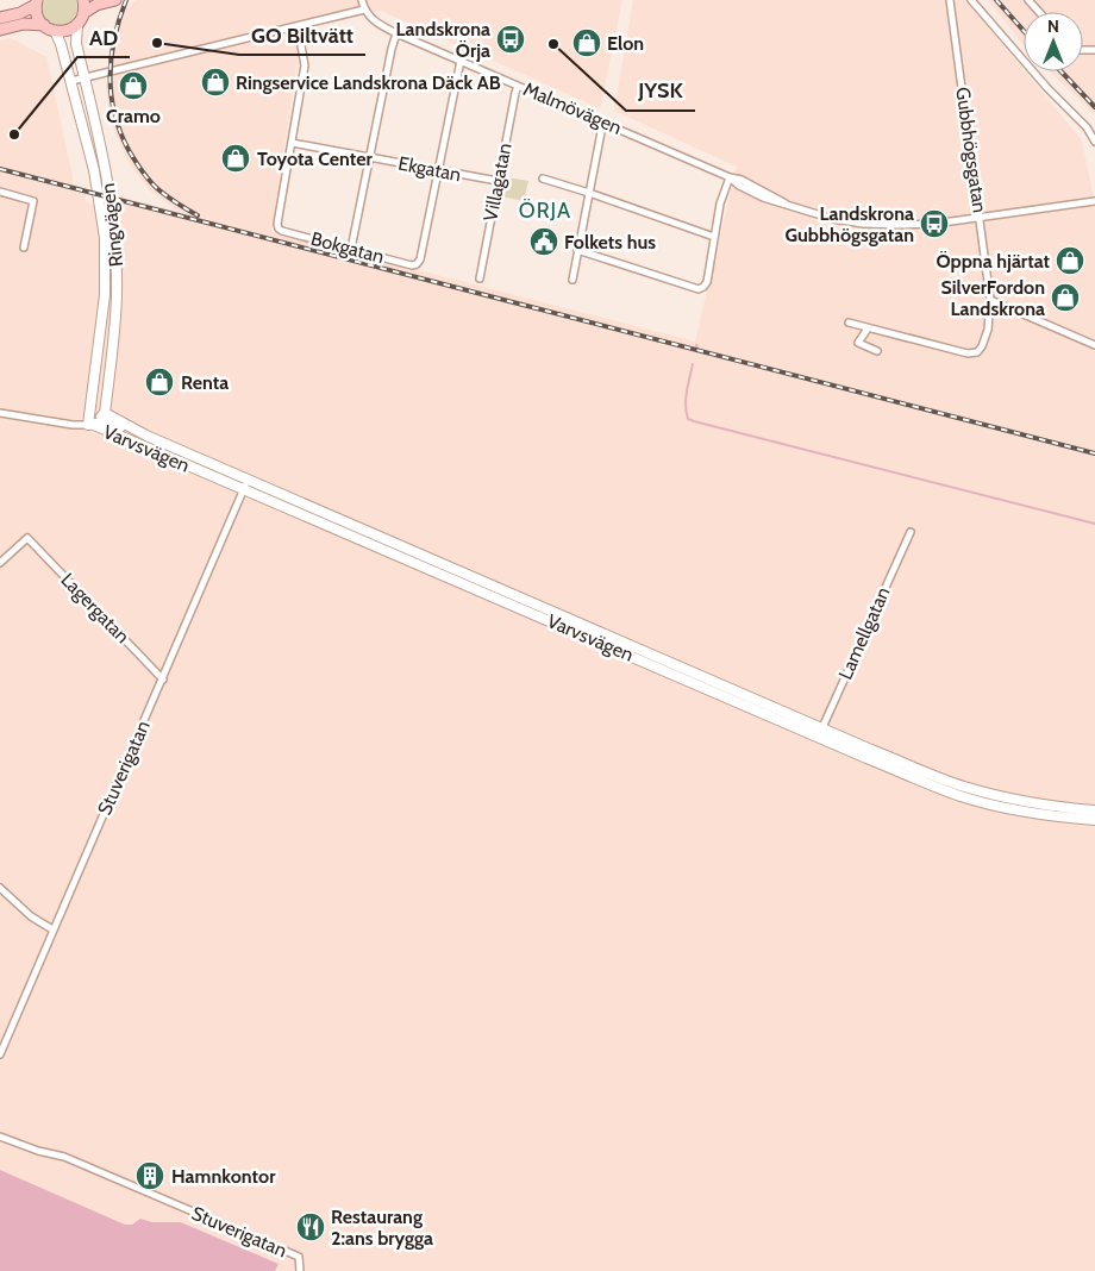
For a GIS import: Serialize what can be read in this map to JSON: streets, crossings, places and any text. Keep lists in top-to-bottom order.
{
  "streets": {
    "main road": ["Ringvägen", "Varvsvägen"],
    "street": [
      "Malmövägen",
      "Gubbhögsgatan",
      "Ekgatan",
      "Villagatan",
      "Bokgatan",
      "Lagergatan",
      "Lamellgatan",
      "Stuverigatan"
    ]
  },
  "crossings": [
    ["Malmövägen", "Gubbhögsgatan"],
    ["Malmövägen", "Villagatan"],
    ["Ekgatan", "Villagatan"],
    ["Ekgatan", "Bokgatan"],
    ["Ringvägen", "Varvsvägen"],
    ["Varvsvägen", "Lamellgatan"],
    ["Varvsvägen", "Stuverigatan"],
    ["Lagergatan", "Stuverigatan"]
  ],
  "districts": ["ÖRJA"],
  "places": {
    "bus stop": ["Landskrona Örja", "Landskrona Gubbhögsgatan"],
    "other": ["GO Biltvätt", "JYSK", "AD"],
    "shop": [
      "Elon",
      "Ringservice Landskrona Däck AB",
      "Cramo",
      "Toyota Center",
      "Öppna hjärtat",
      "SilverFordon Landskrona",
      "Renta"
    ],
    "public building": ["Folkets hus"],
    "building": ["Hamnkontor"],
    "restaurant": ["Restaurang 2:ans brygga"]
  },
  "north": "top"
}
